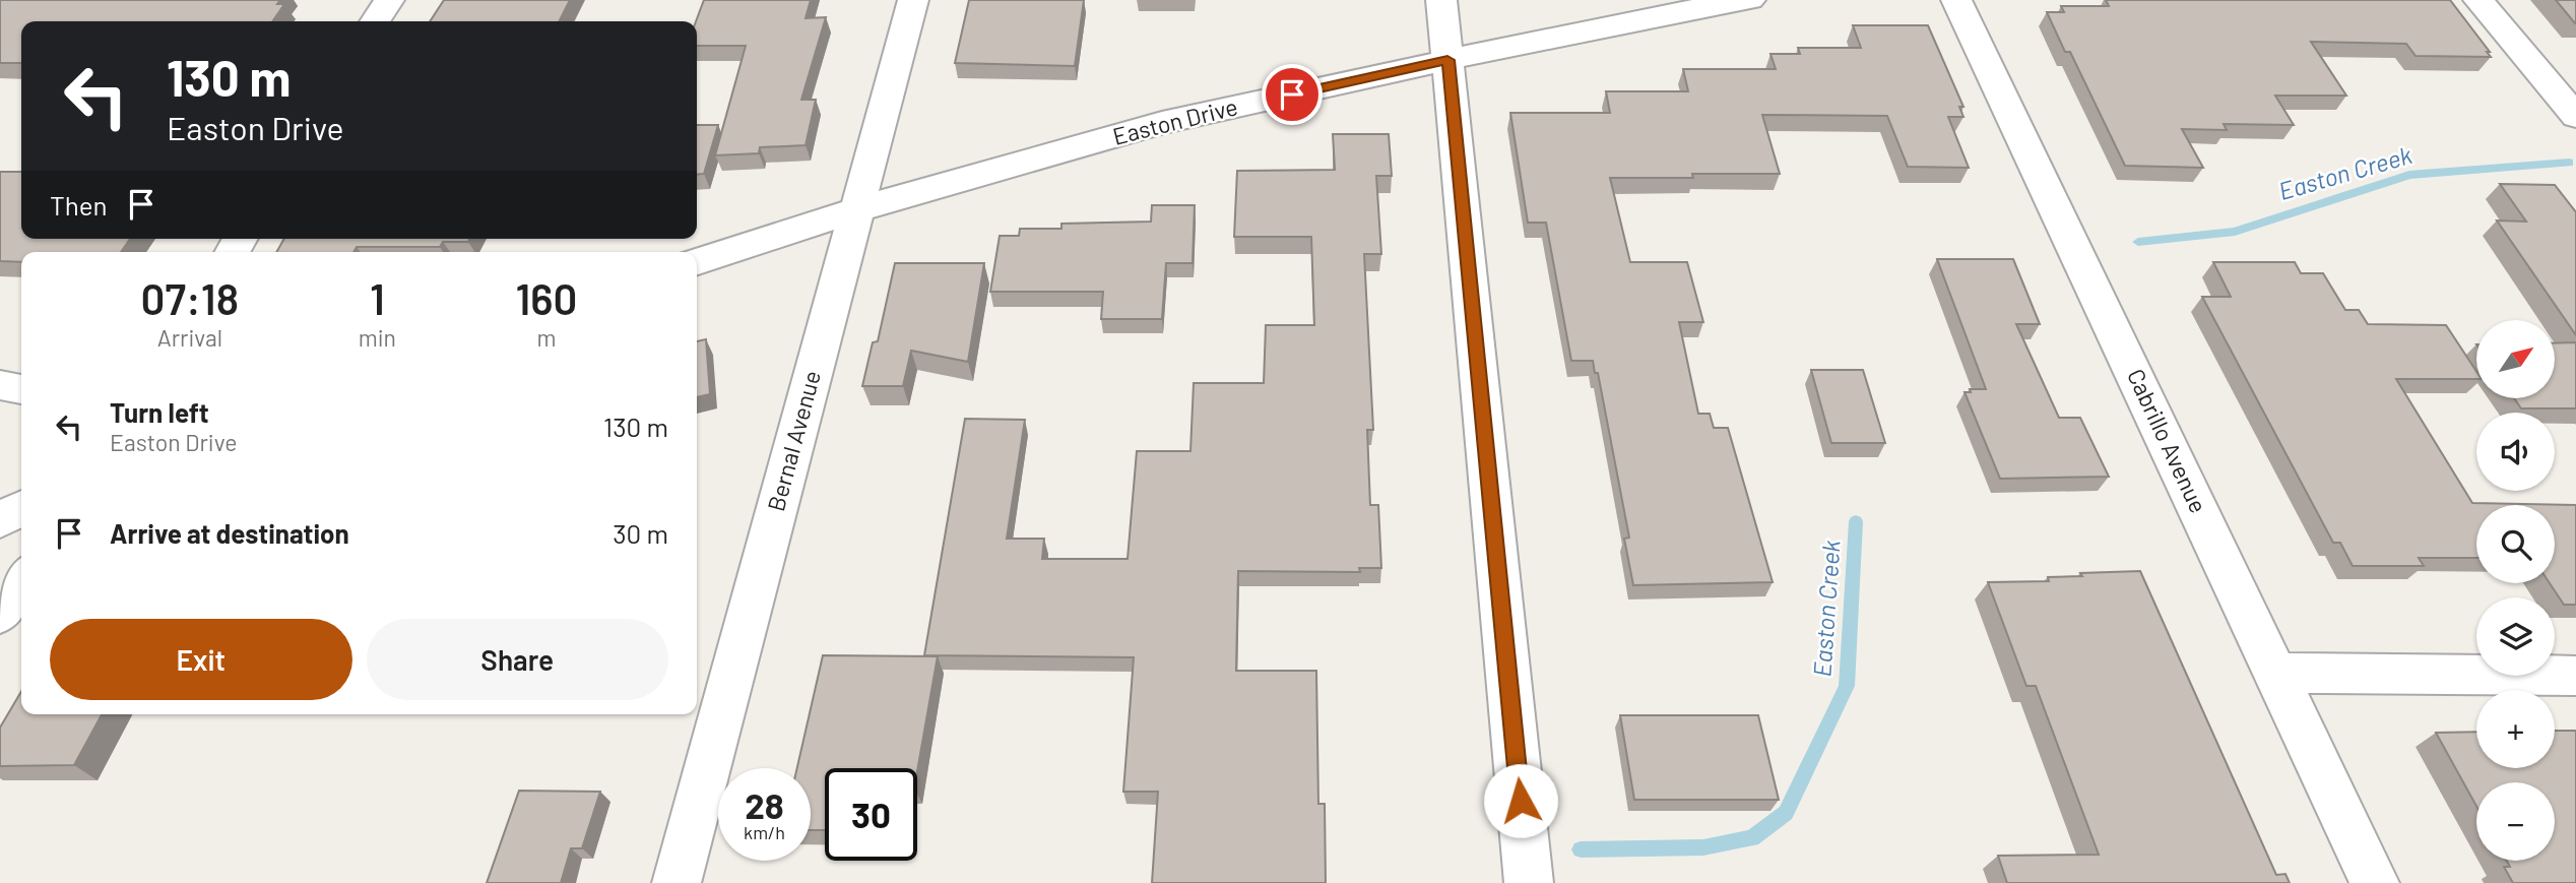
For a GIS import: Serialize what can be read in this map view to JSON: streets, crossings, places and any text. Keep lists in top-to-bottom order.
{
  "streets": {
    "street": ["Easton Drive", "Bernal Avenue", "Cabrillo Avenue"]
  },
  "crossings": [
    ["Easton Drive", "Bernal Avenue"]
  ],
  "water": ["Easton Creek"],
  "north": "top right",
  "page": {
    "turn": ["130 m", "Easton Drive"],
    "then": "Then",
    "eta": [
      "07:18",
      "Arrival",
      "1",
      "min",
      "160",
      "m"
    ],
    "map_buttons": ["+", "−"],
    "list": [
      {
        "name": "Turn left",
        "note": "Easton Drive",
        "value": "130 m"
      },
      {
        "name": "Arrive at destination",
        "value": "30 m"
      }
    ],
    "buttons": ["Exit", "Share"],
    "speed": "28 km/h",
    "limit": "30"
  }
}
